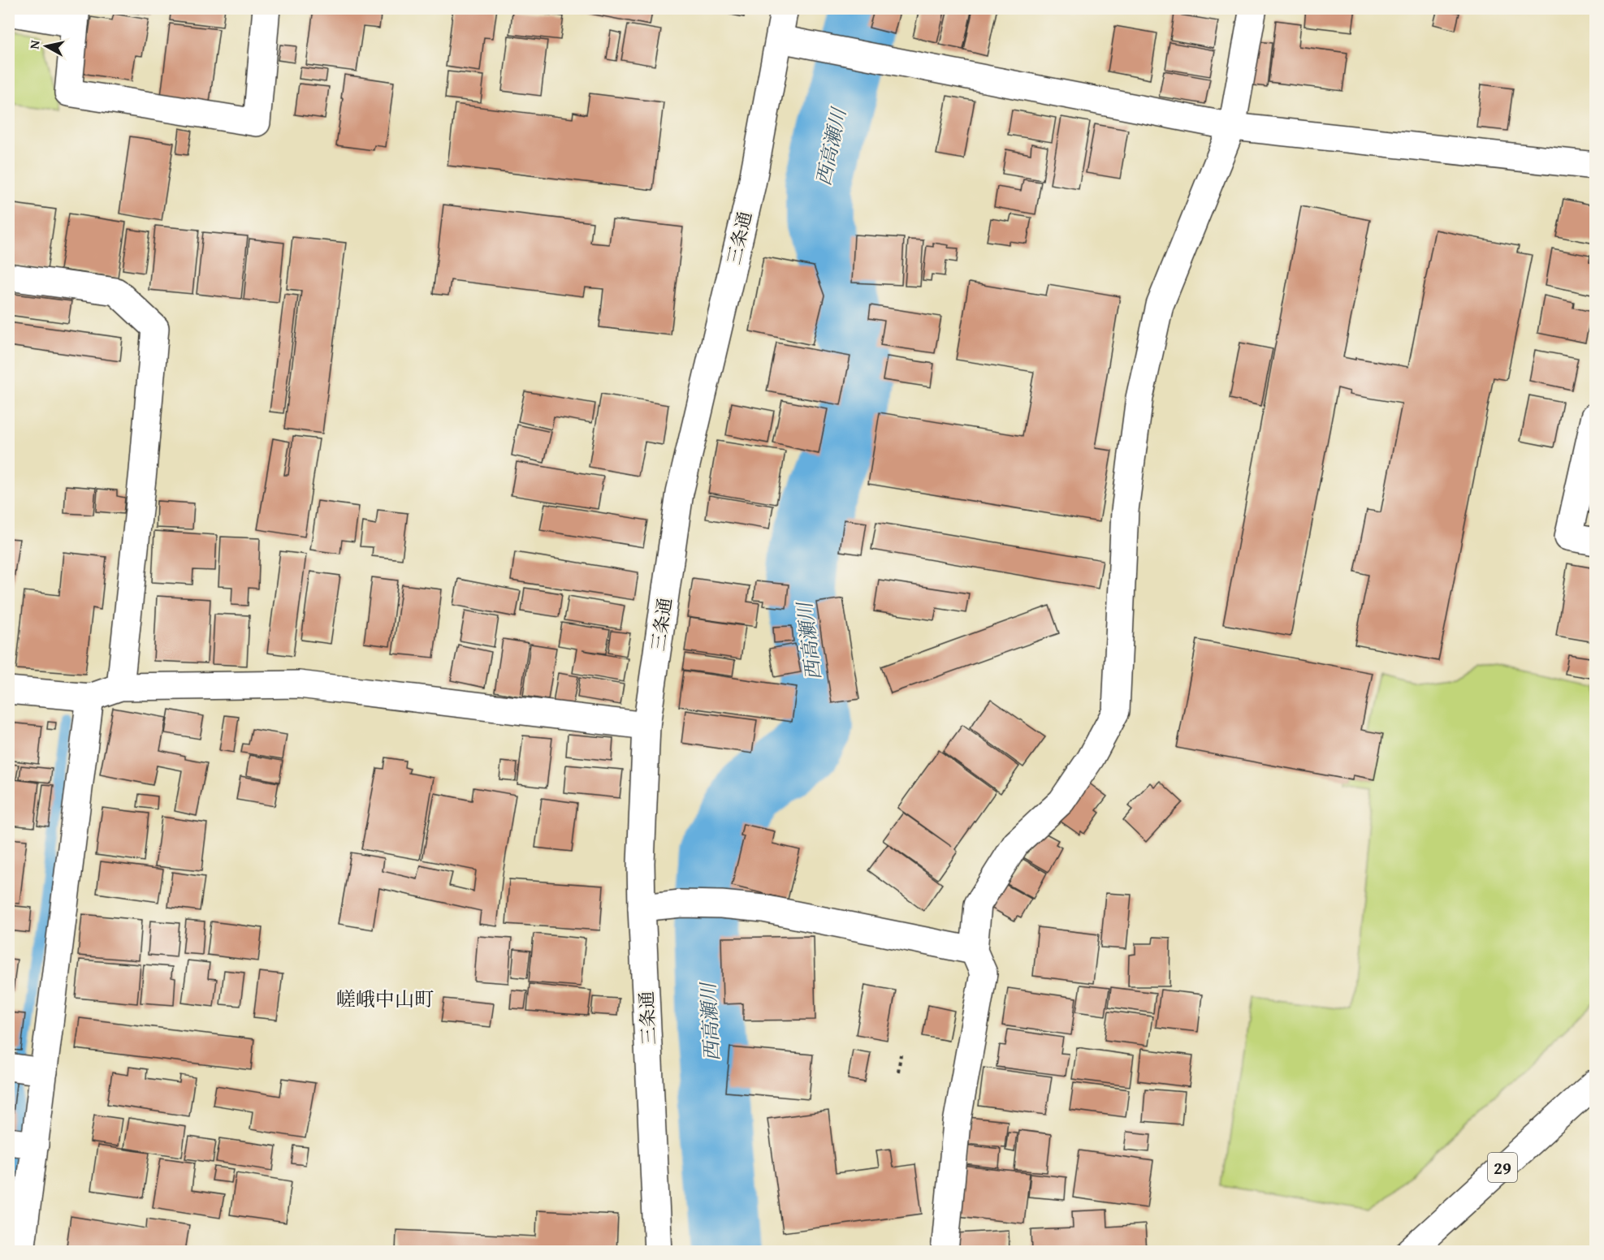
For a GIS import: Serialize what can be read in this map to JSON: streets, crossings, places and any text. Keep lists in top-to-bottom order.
{
  "streets": {
    "street": ["三条通", "29"]
  },
  "districts": ["嵯峨中山町"],
  "water": ["西高瀬川"],
  "north": "left"
}
